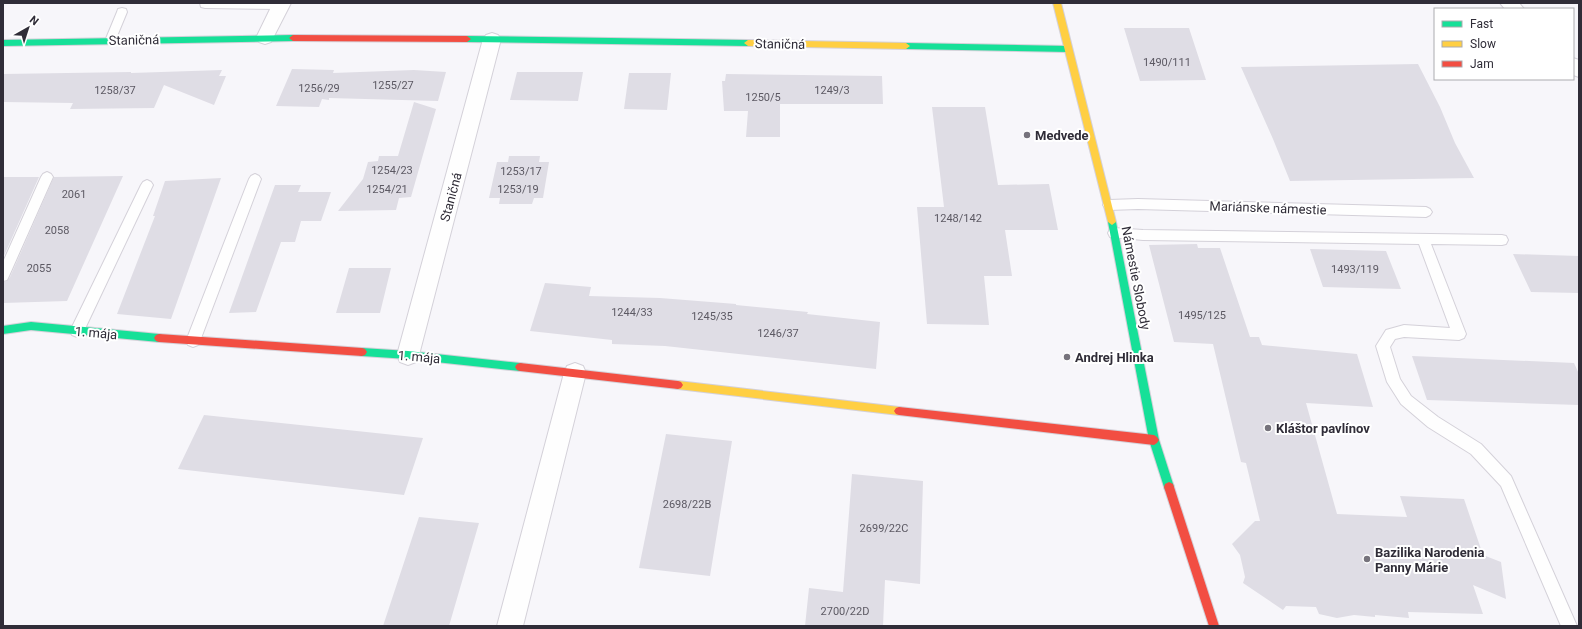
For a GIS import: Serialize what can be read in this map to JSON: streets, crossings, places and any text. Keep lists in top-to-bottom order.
{
  "streets": {
    "street": ["Staničná", "Námestie Slobody", "1. mája"],
    "lane": ["Mariánske námestie"]
  },
  "crossings": [
    ["Staničná", "Námestie Slobody"],
    ["Staničná", "1. mája"],
    ["Mariánske námestie", "Námestie Slobody"],
    ["Námestie Slobody", "1. mája"]
  ],
  "places": [
    "Medvede",
    "Andrej Hlinka",
    "Kláštor pavlínov",
    "Bazilika Narodenia Panny Márie"
  ],
  "house_numbers": [
    "1490/111",
    "1255/27",
    "1256/29",
    "1258/37",
    "1249/3",
    "1250/5",
    "1254/23",
    "1253/17",
    "1254/21",
    "1253/19",
    "2061",
    "1248/142",
    "2058",
    "2055",
    "1493/119",
    "1244/33",
    "1495/125",
    "1245/35",
    "1246/37",
    "2698/22B",
    "2699/22C",
    "2700/22D"
  ],
  "legend": ["Fast", "Slow", "Jam"],
  "north": "top right"
}
